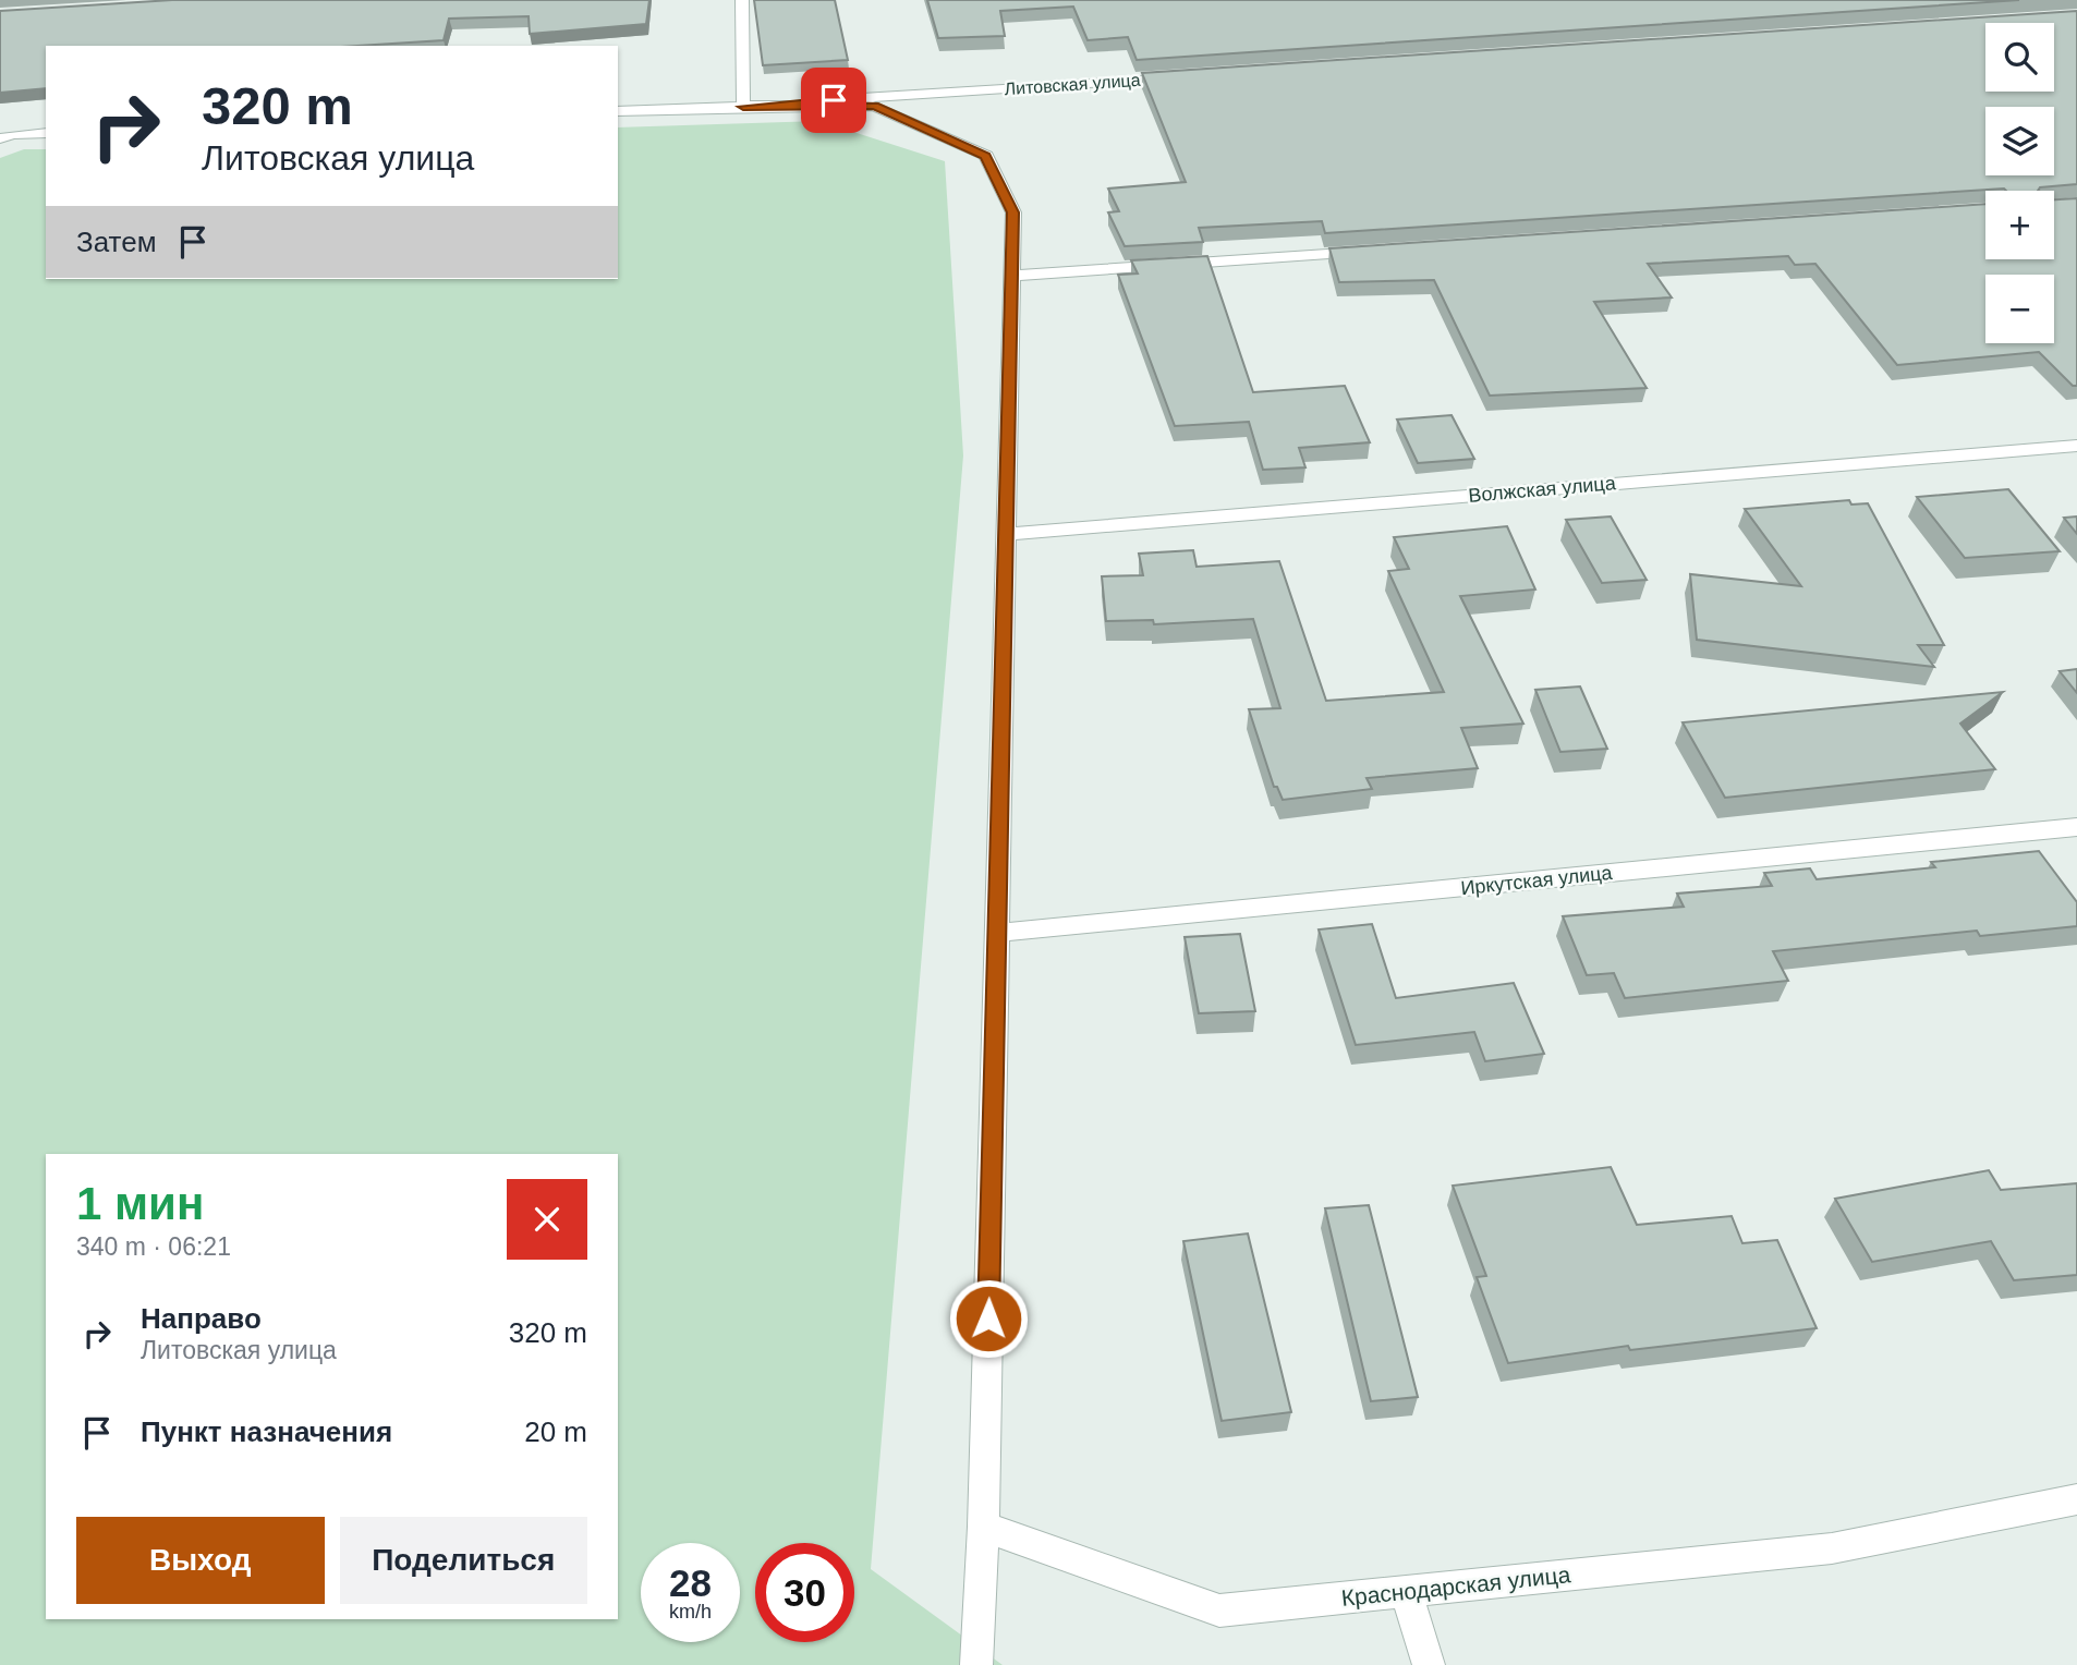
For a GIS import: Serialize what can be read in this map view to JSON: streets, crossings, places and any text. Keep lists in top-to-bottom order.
{
  "streets": {
    "street": [
      "Литовская улица",
      "Волжская улица",
      "Иркутская улица",
      "Краснодарская улица"
    ]
  },
  "page": {
    "map_buttons": ["+", "−"],
    "turn": ["320 m", "Литовская улица"],
    "then": "Затем",
    "heading": ["1 мин", "340 m · 06:21"],
    "list": [
      {
        "name": "Направо",
        "note": "Литовская улица",
        "value": "320 m"
      },
      {
        "name": "Пункт назначения",
        "value": "20 m"
      }
    ],
    "buttons": ["Выход", "Поделиться"],
    "speed": "28 km/h",
    "limit": "30"
  }
}
